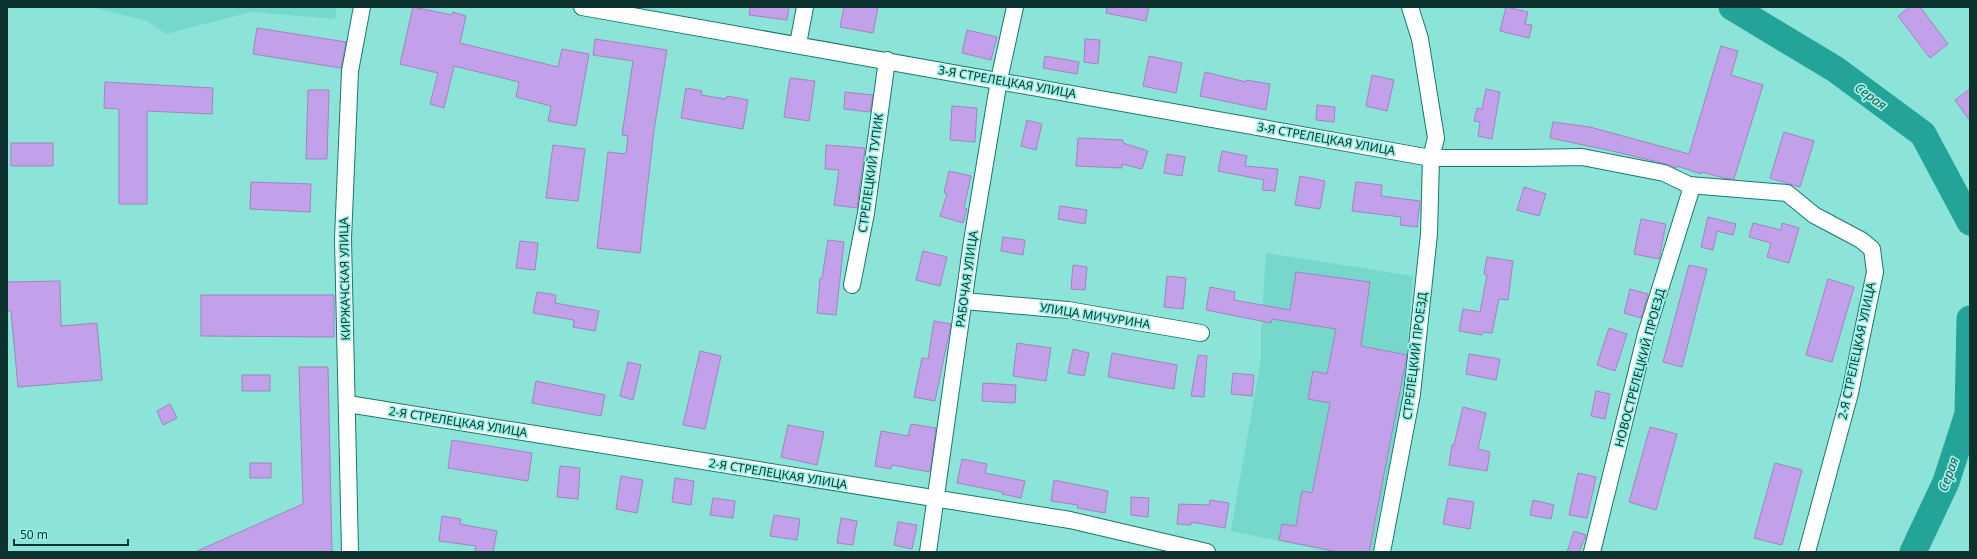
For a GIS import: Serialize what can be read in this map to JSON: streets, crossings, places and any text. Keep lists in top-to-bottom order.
{
  "streets": {
    "street": [
      "3-Я СТРЕЛЕЦКАЯ УЛИЦА",
      "СТРЕЛЕЦКИЙ ТУПИК",
      "КИРЖАЧСКАЯ УЛИЦА",
      "РАБОЧАЯ УЛИЦА",
      "УЛИЦА МИЧУРИНА",
      "2-Я СТРЕЛЕЦКАЯ УЛИЦА",
      "СТРЕЛЕЦКИЙ ПРОЕЗД",
      "НОВОСТРЕЛЕЦКИЙ ПРОЕЗД"
    ]
  },
  "crossings": [
    ["3-Я СТРЕЛЕЦКАЯ УЛИЦА", "СТРЕЛЕЦКИЙ ТУПИК"],
    ["3-Я СТРЕЛЕЦКАЯ УЛИЦА", "РАБОЧАЯ УЛИЦА"],
    ["3-Я СТРЕЛЕЦКАЯ УЛИЦА", "2-Я СТРЕЛЕЦКАЯ УЛИЦА"],
    ["3-Я СТРЕЛЕЦКАЯ УЛИЦА", "СТРЕЛЕЦКИЙ ПРОЕЗД"],
    ["3-Я СТРЕЛЕЦКАЯ УЛИЦА", "НОВОСТРЕЛЕЦКИЙ ПРОЕЗД"],
    ["КИРЖАЧСКАЯ УЛИЦА", "2-Я СТРЕЛЕЦКАЯ УЛИЦА"],
    ["РАБОЧАЯ УЛИЦА", "УЛИЦА МИЧУРИНА"],
    ["РАБОЧАЯ УЛИЦА", "2-Я СТРЕЛЕЦКАЯ УЛИЦА"],
    ["2-Я СТРЕЛЕЦКАЯ УЛИЦА", "НОВОСТРЕЛЕЦКИЙ ПРОЕЗД"]
  ],
  "water": ["Серая"],
  "scale_bar": "50 m"
}
